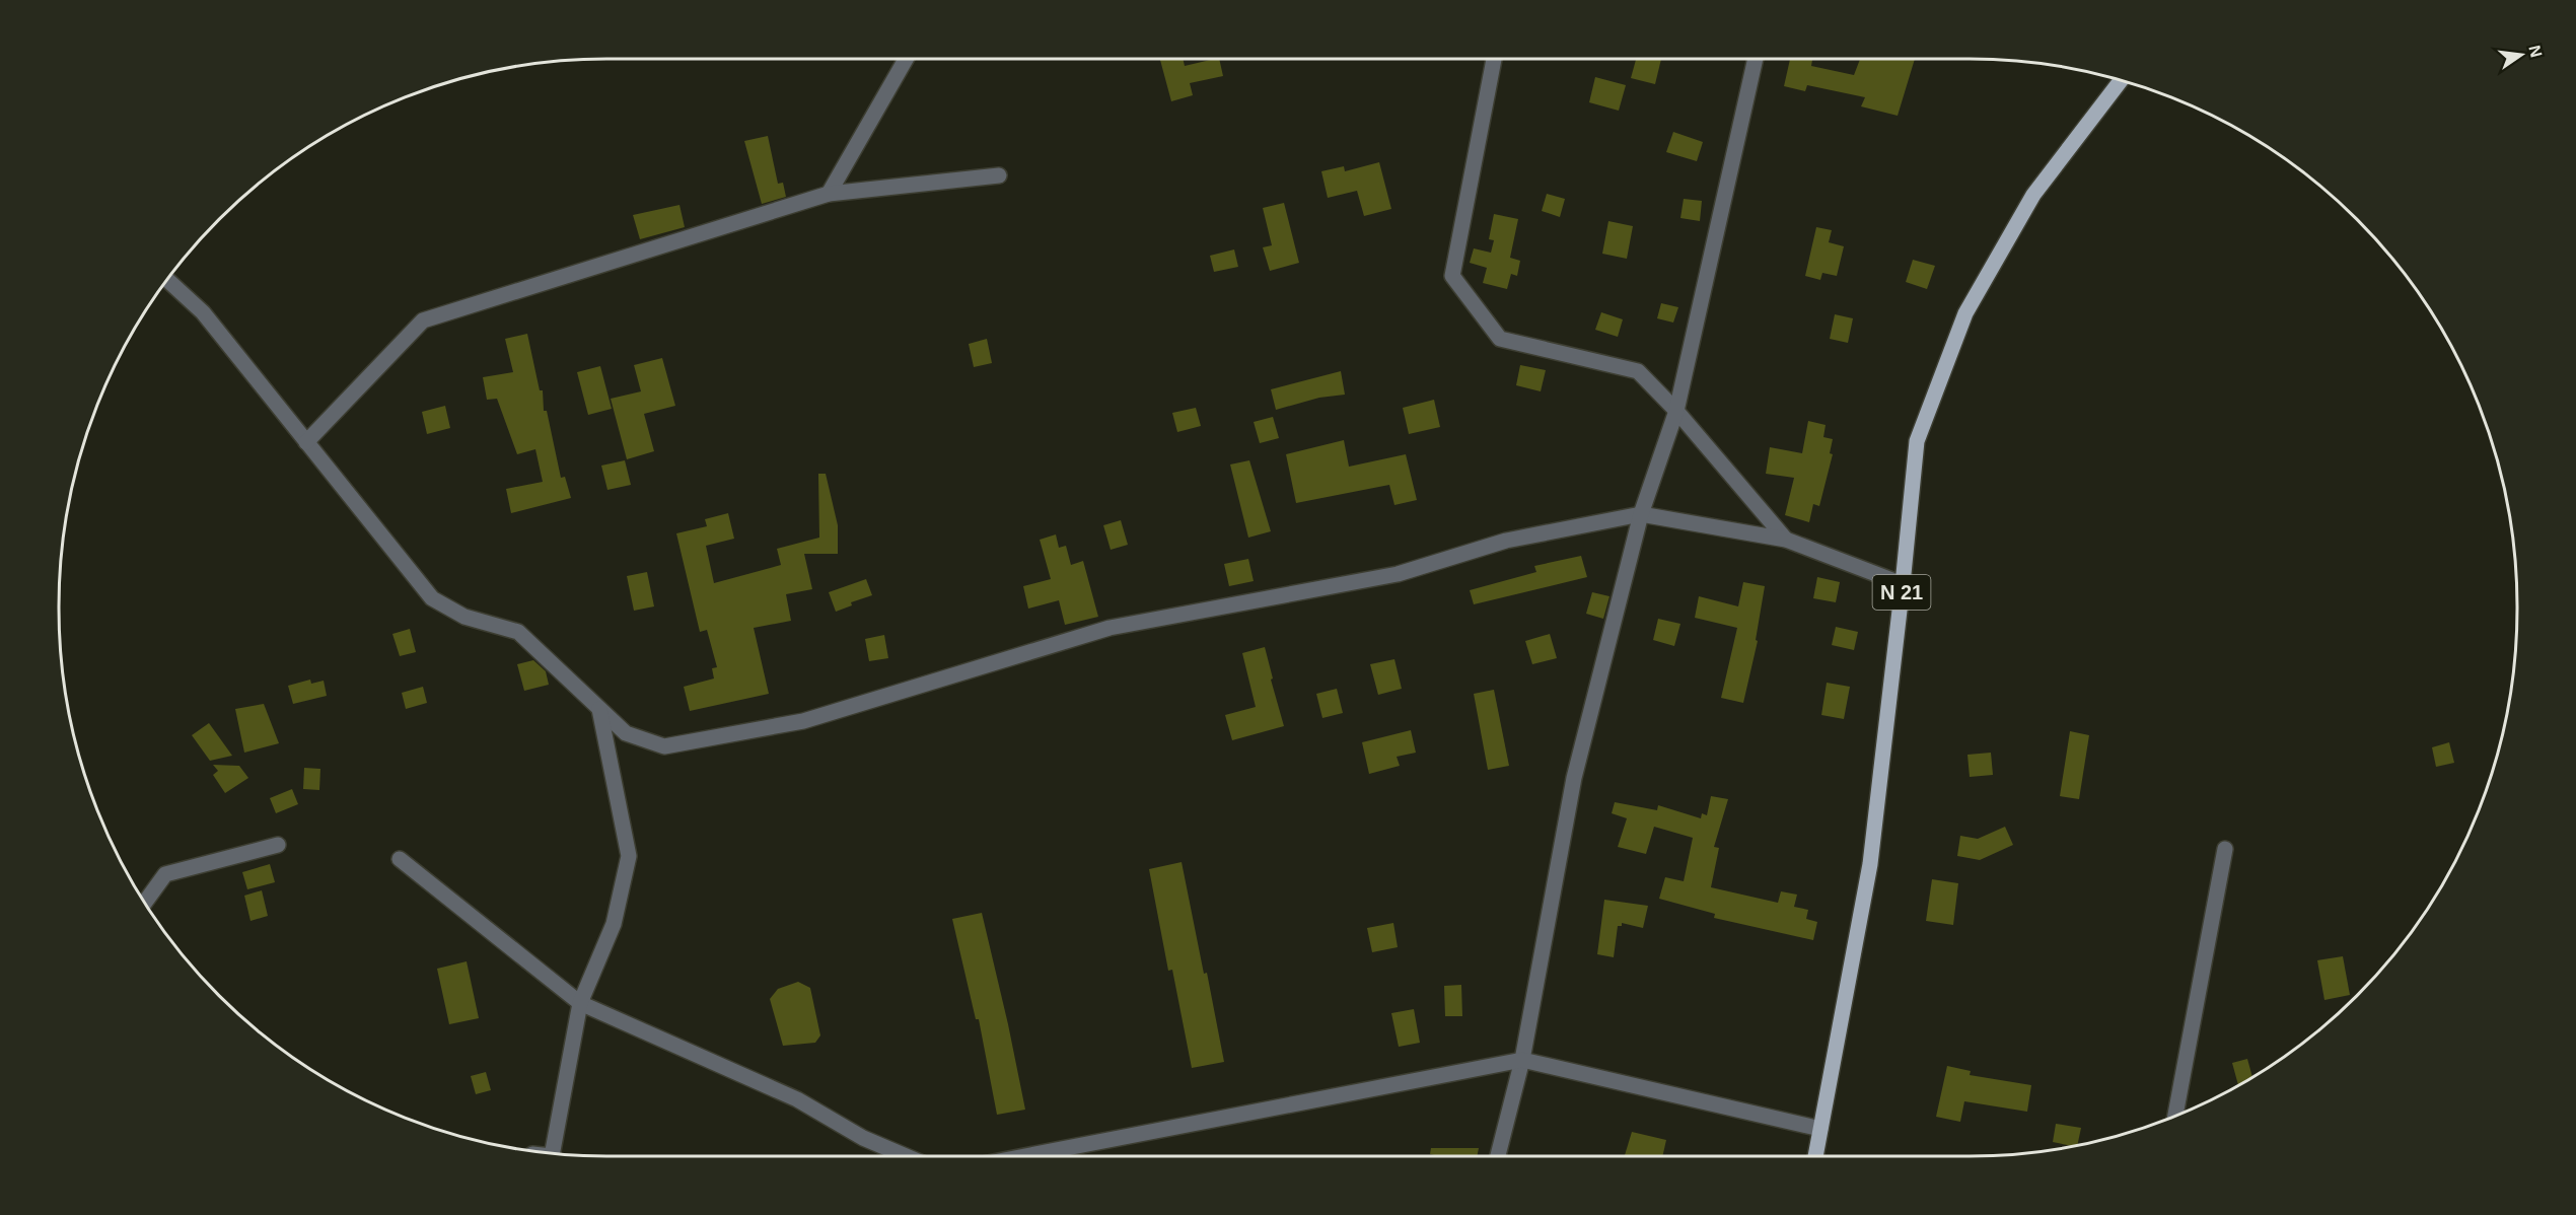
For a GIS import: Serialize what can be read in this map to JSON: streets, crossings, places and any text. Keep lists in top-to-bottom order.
{
  "streets": {
    "main road": ["N 21"]
  },
  "north": "right"
}
